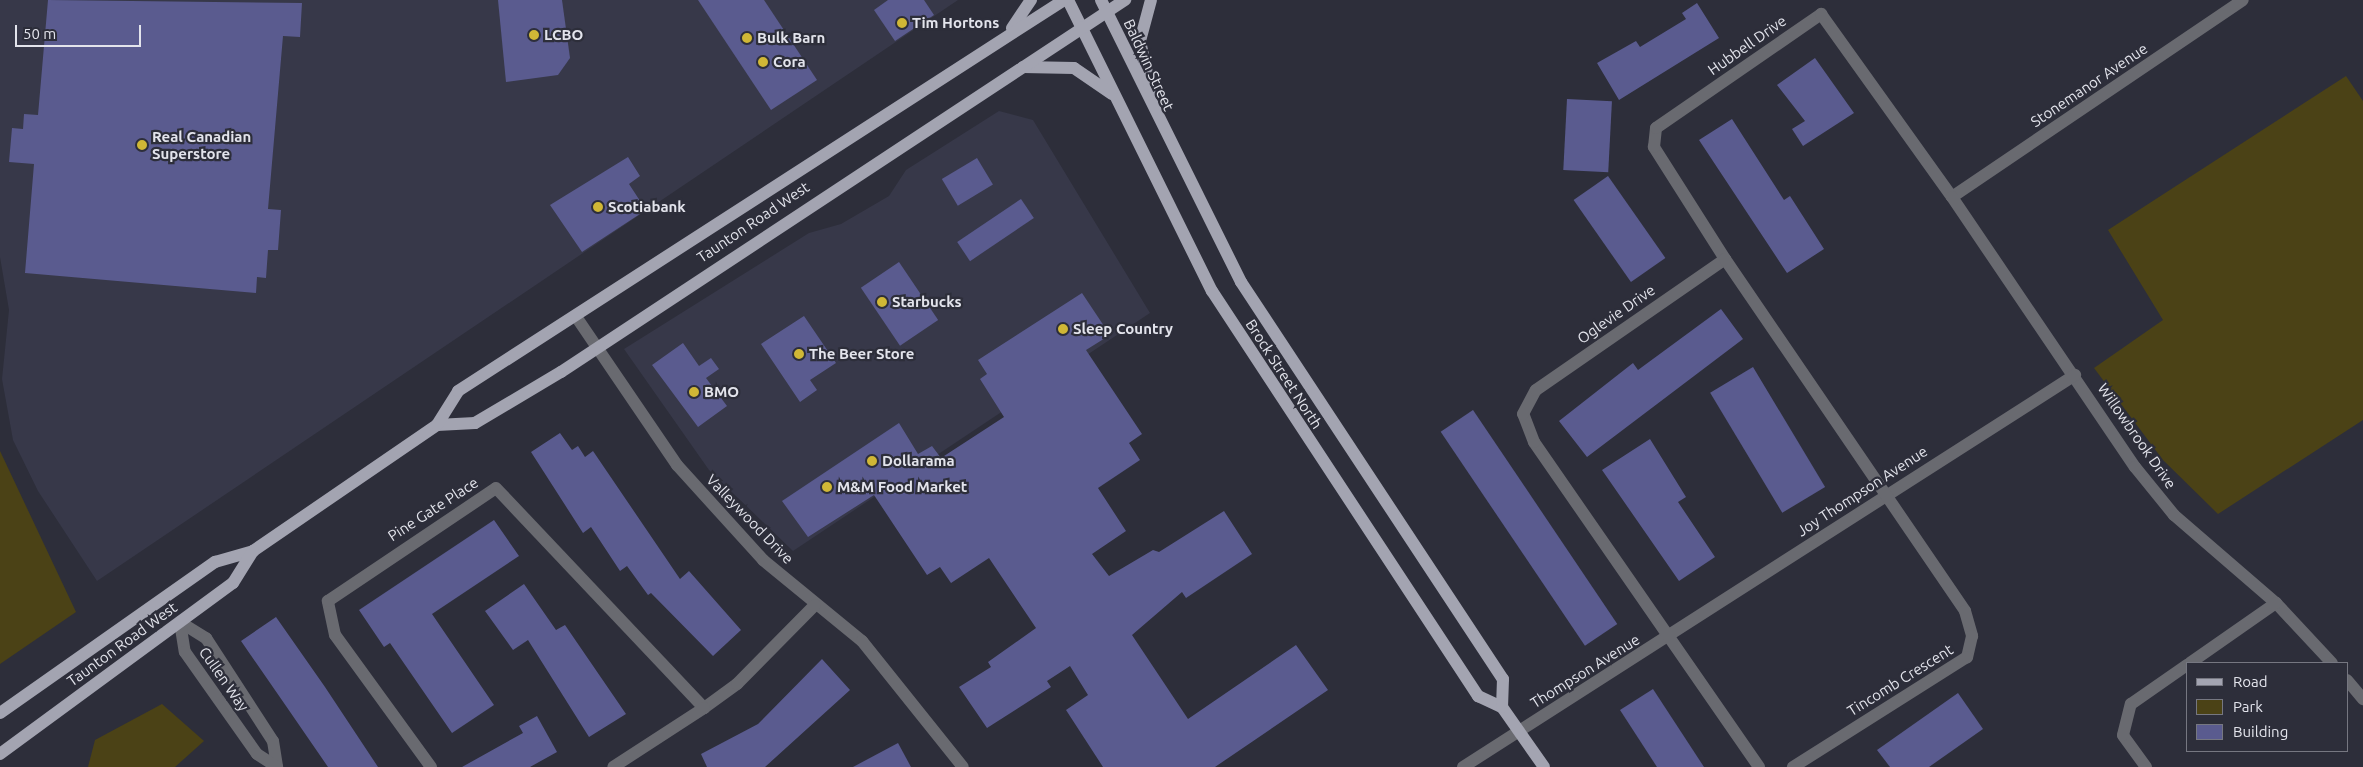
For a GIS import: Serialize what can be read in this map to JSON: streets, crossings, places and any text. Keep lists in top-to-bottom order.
{
  "streets": {
    "main road": ["Baldwin Street", "Taunton Road West", "Brock Street North"],
    "street": [
      "Hubbell Drive",
      "Stonemanor Avenue",
      "Oglevie Drive",
      "Willowbrook Drive",
      "Joy Thompson Avenue",
      "Pine Gate Place",
      "Valleywood Drive",
      "Thompson Avenue",
      "Cullen Way",
      "Tincomb Crescent"
    ]
  },
  "crossings": [
    ["Hubbell Drive", "Stonemanor Avenue"],
    ["Hubbell Drive", "Oglevie Drive"],
    ["Hubbell Drive", "Willowbrook Drive"],
    ["Baldwin Street", "Taunton Road West"],
    ["Baldwin Street", "Brock Street North"],
    ["Stonemanor Avenue", "Willowbrook Drive"],
    ["Taunton Road West", "Brock Street North"],
    ["Taunton Road West", "Valleywood Drive"],
    ["Taunton Road West", "Cullen Way"],
    ["Oglevie Drive", "Joy Thompson Avenue"],
    ["Oglevie Drive", "Thompson Avenue"],
    ["Brock Street North", "Thompson Avenue"],
    ["Willowbrook Drive", "Joy Thompson Avenue"],
    ["Joy Thompson Avenue", "Thompson Avenue"],
    ["Joy Thompson Avenue", "Tincomb Crescent"]
  ],
  "places": [
    "Tim Hortons",
    "LCBO",
    "Bulk Barn",
    "Cora",
    "Real Canadian Superstore",
    "Scotiabank",
    "Starbucks",
    "Sleep Country",
    "The Beer Store",
    "BMO",
    "Dollarama",
    "M&M Food Market"
  ],
  "legend": ["Road", "Park", "Building"],
  "scale_bar": "50 m"
}
